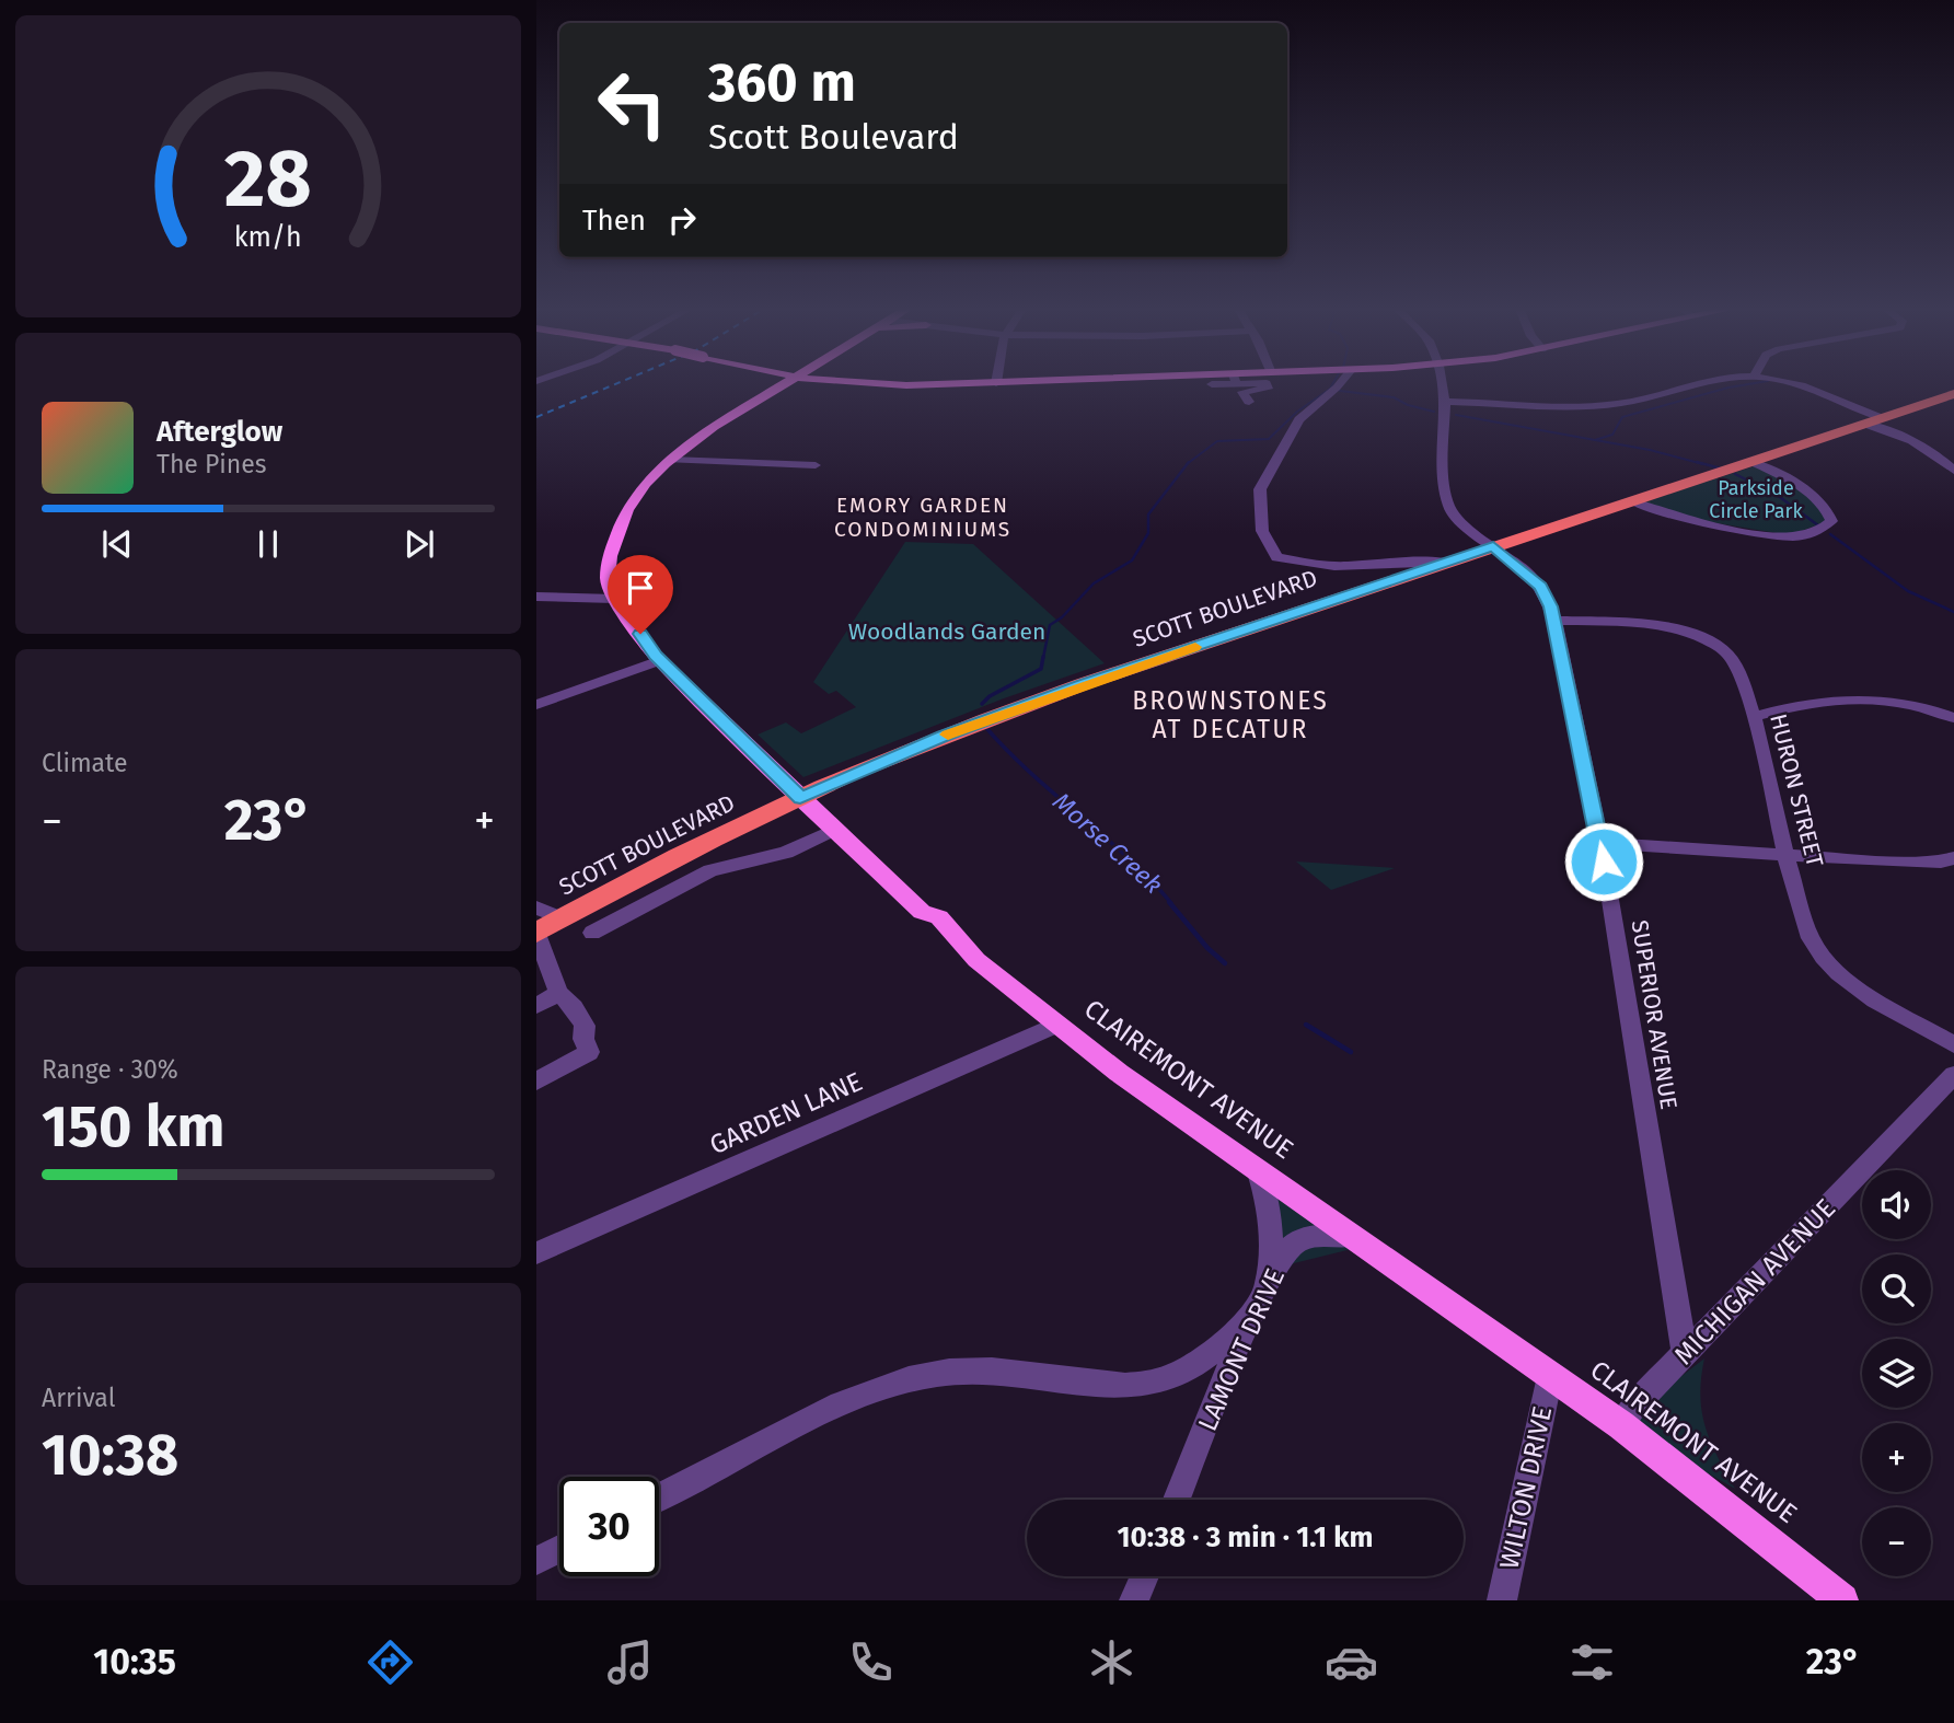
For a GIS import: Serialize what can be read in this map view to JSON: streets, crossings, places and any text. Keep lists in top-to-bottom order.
{
  "streets": {
    "highway": ["SCOTT BOULEVARD"],
    "main road": ["CLAIREMONT AVENUE"],
    "street": [
      "HURON STREET",
      "SUPERIOR AVENUE",
      "GARDEN LANE",
      "MICHIGAN AVENUE",
      "LAMONT DRIVE",
      "WILTON DRIVE"
    ]
  },
  "crossings": [
    ["SCOTT BOULEVARD", "SUPERIOR AVENUE"],
    ["SCOTT BOULEVARD", "CLAIREMONT AVENUE"],
    ["HURON STREET", "SUPERIOR AVENUE"],
    ["SUPERIOR AVENUE", "MICHIGAN AVENUE"],
    ["CLAIREMONT AVENUE", "GARDEN LANE"],
    ["CLAIREMONT AVENUE", "MICHIGAN AVENUE"],
    ["CLAIREMONT AVENUE", "LAMONT DRIVE"],
    ["CLAIREMONT AVENUE", "WILTON DRIVE"]
  ],
  "districts": ["EMORY GARDEN CONDOMINIUMS", "BROWNSTONES AT DECATUR"],
  "water": ["Morse Creek"],
  "parks": ["Parkside Circle Park", "Woodlands Garden"],
  "page": {
    "turn": ["360 m", "Scott Boulevard"],
    "then": "Then",
    "song": ["Afterglow", "The Pines"],
    "tile": [
      "Climate",
      ["Range · 30%", "150 km"],
      ["Arrival", "10:38"]
    ],
    "heat": ["−", "23°", "+"],
    "map_buttons": ["+", "−"],
    "limit": "30",
    "trip": "10:38 · 3 min · 1.1 km",
    "tabs": ["10:35", "23°"],
    "gauge": ["28", "km/h"]
  }
}
